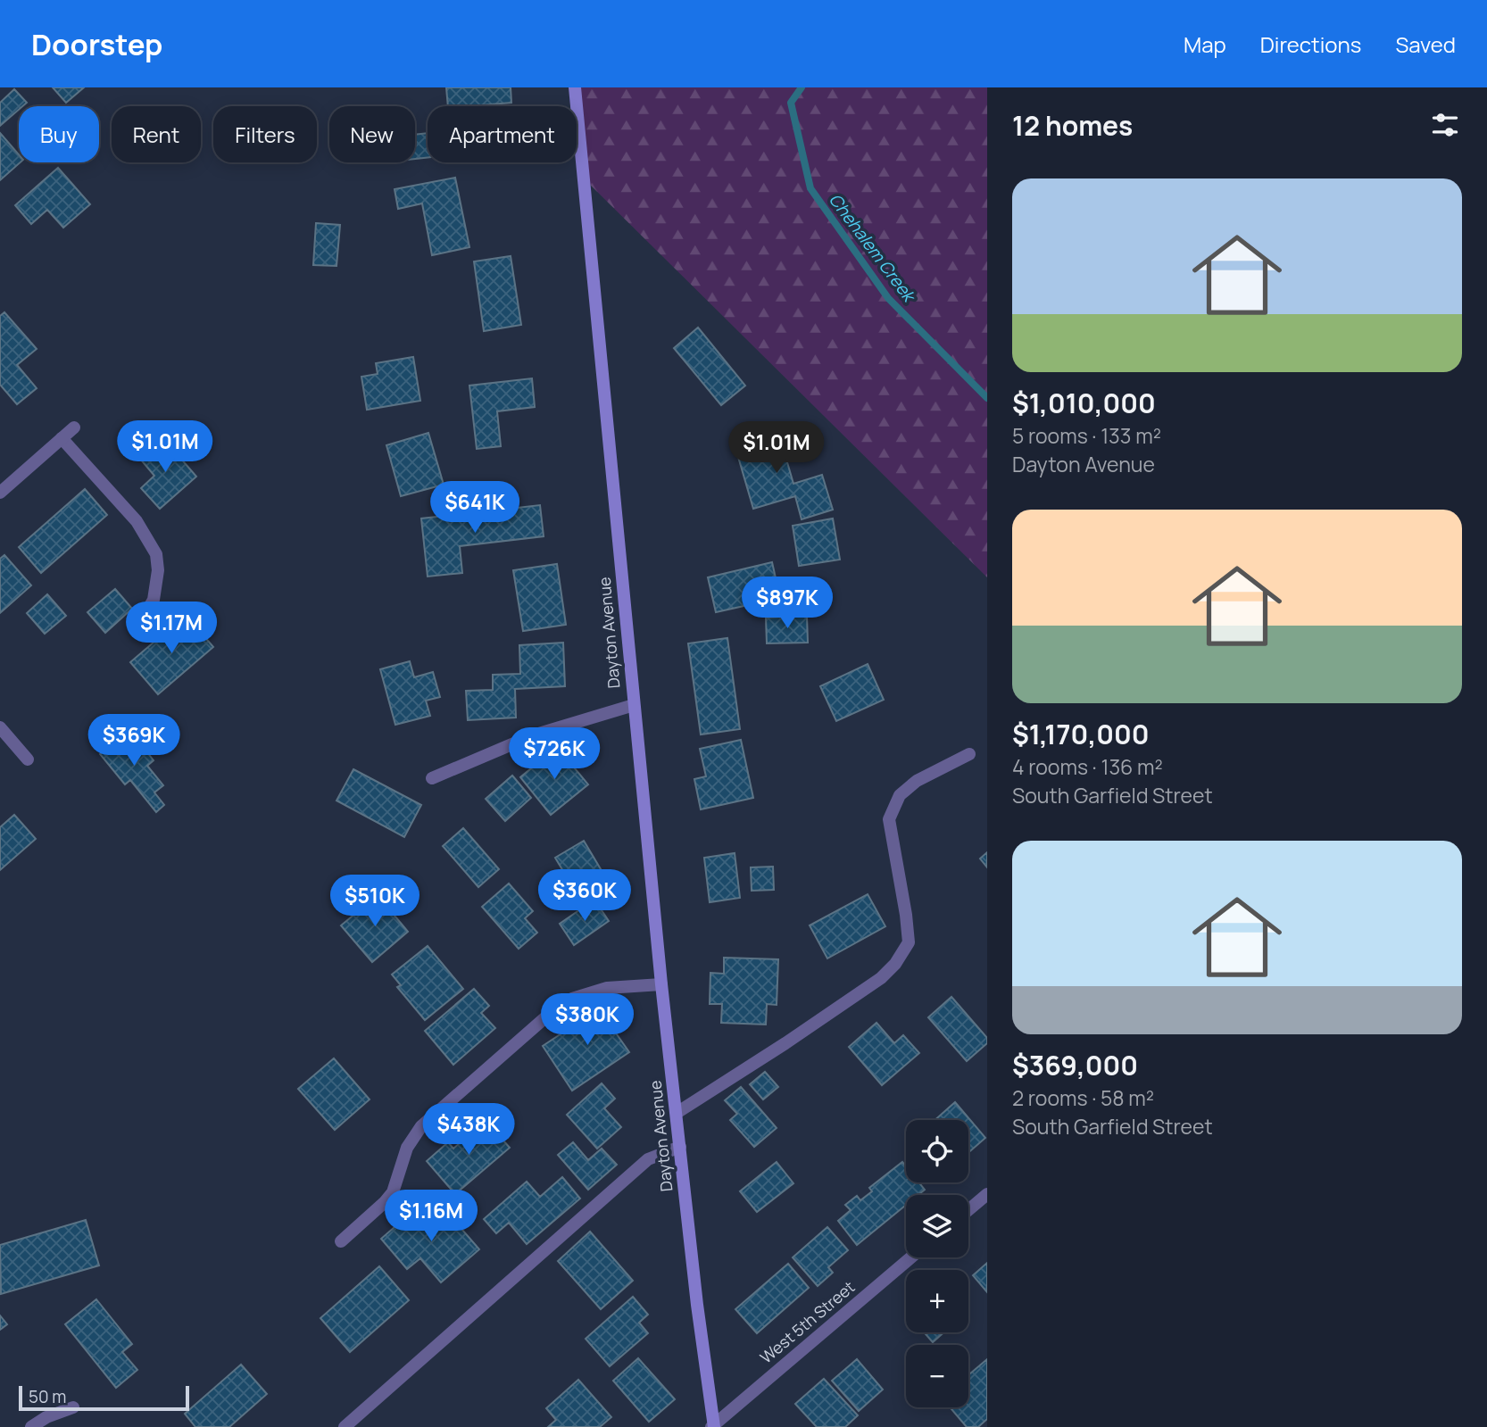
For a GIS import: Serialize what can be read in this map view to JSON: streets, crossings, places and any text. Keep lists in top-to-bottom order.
{
  "streets": {
    "street": ["Dayton Avenue", "West 5th Street"]
  },
  "crossings": [
    ["Dayton Avenue", "West 5th Street"]
  ],
  "water": ["Chehalem Creek"],
  "scale_bar": "50 m",
  "page": {
    "header": "Doorstep",
    "nav": ["Map", "Directions", "Saved"],
    "heading": "12 homes",
    "chip": [
      "Buy",
      "Rent",
      "Filters",
      "New",
      "Apartment"
    ],
    "list": [
      {
        "name": "$1,010,000",
        "note": "5 rooms · 133 m² · Dayton Avenue"
      },
      {
        "name": "$1,170,000",
        "note": "4 rooms · 136 m² · South Garfield Street"
      },
      {
        "name": "$369,000",
        "note": "2 rooms · 58 m² · South Garfield Street"
      }
    ],
    "price": [
      "$1.01M",
      "$1.01M",
      "$641K",
      "$897K",
      "$1.17M",
      "$369K",
      "$726K",
      "$360K",
      "$510K",
      "$380K",
      "$438K",
      "$1.16M"
    ],
    "map_buttons": ["+", "−"],
    "scale": "50 m"
  }
}
